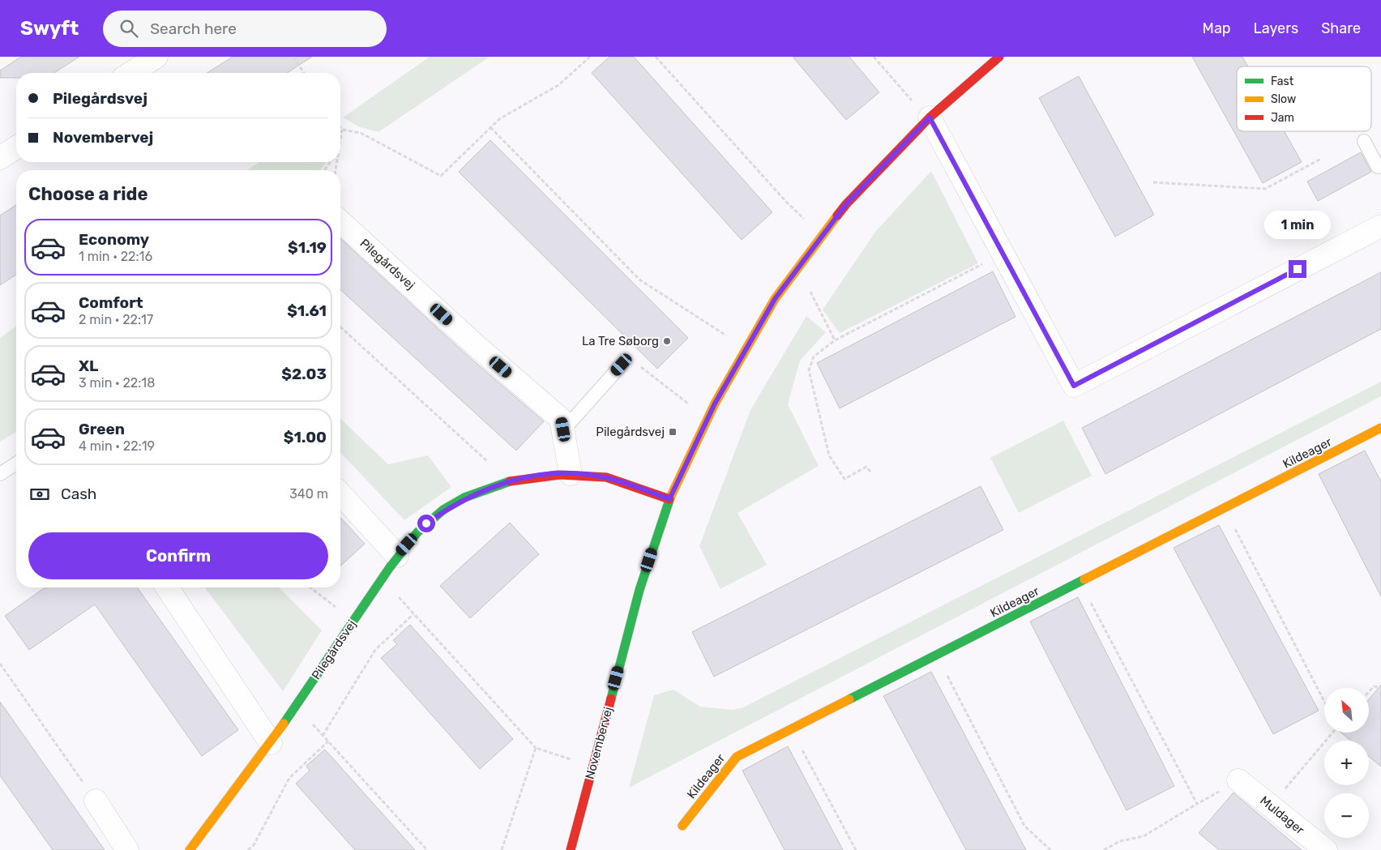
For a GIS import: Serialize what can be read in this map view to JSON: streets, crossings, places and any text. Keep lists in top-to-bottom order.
{
  "streets": {
    "street": [
      "Pilegårdsvej",
      "Kildeager",
      "Novembervej",
      "Muldager"
    ]
  },
  "crossings": [
    ["Pilegårdsvej", "Novembervej"]
  ],
  "places": {
    "other": ["La Tre Søborg"],
    "transit": ["Pilegårdsvej"]
  },
  "legend": ["Fast", "Slow", "Jam"],
  "north": "top left",
  "page": {
    "header": "Swyft",
    "search": "Search here",
    "nav": ["Map", "Layers", "Share"],
    "banner": ["Pilegårdsvej", "Novembervej"],
    "heading": "Choose a ride",
    "bubble": "1 min",
    "list": [
      {
        "name": "Economy",
        "note": "1 min · 22:16",
        "value": "$1.19"
      },
      {
        "name": "Comfort",
        "note": "2 min · 22:17",
        "value": "$1.61"
      },
      {
        "name": "XL",
        "note": "3 min · 22:18",
        "value": "$2.03"
      },
      {
        "name": "Green",
        "note": "4 min · 22:19",
        "value": "$1.00"
      }
    ],
    "pay": ["Cash", "340 m"],
    "buttons": "Confirm",
    "map_buttons": ["+", "−"]
  }
}
